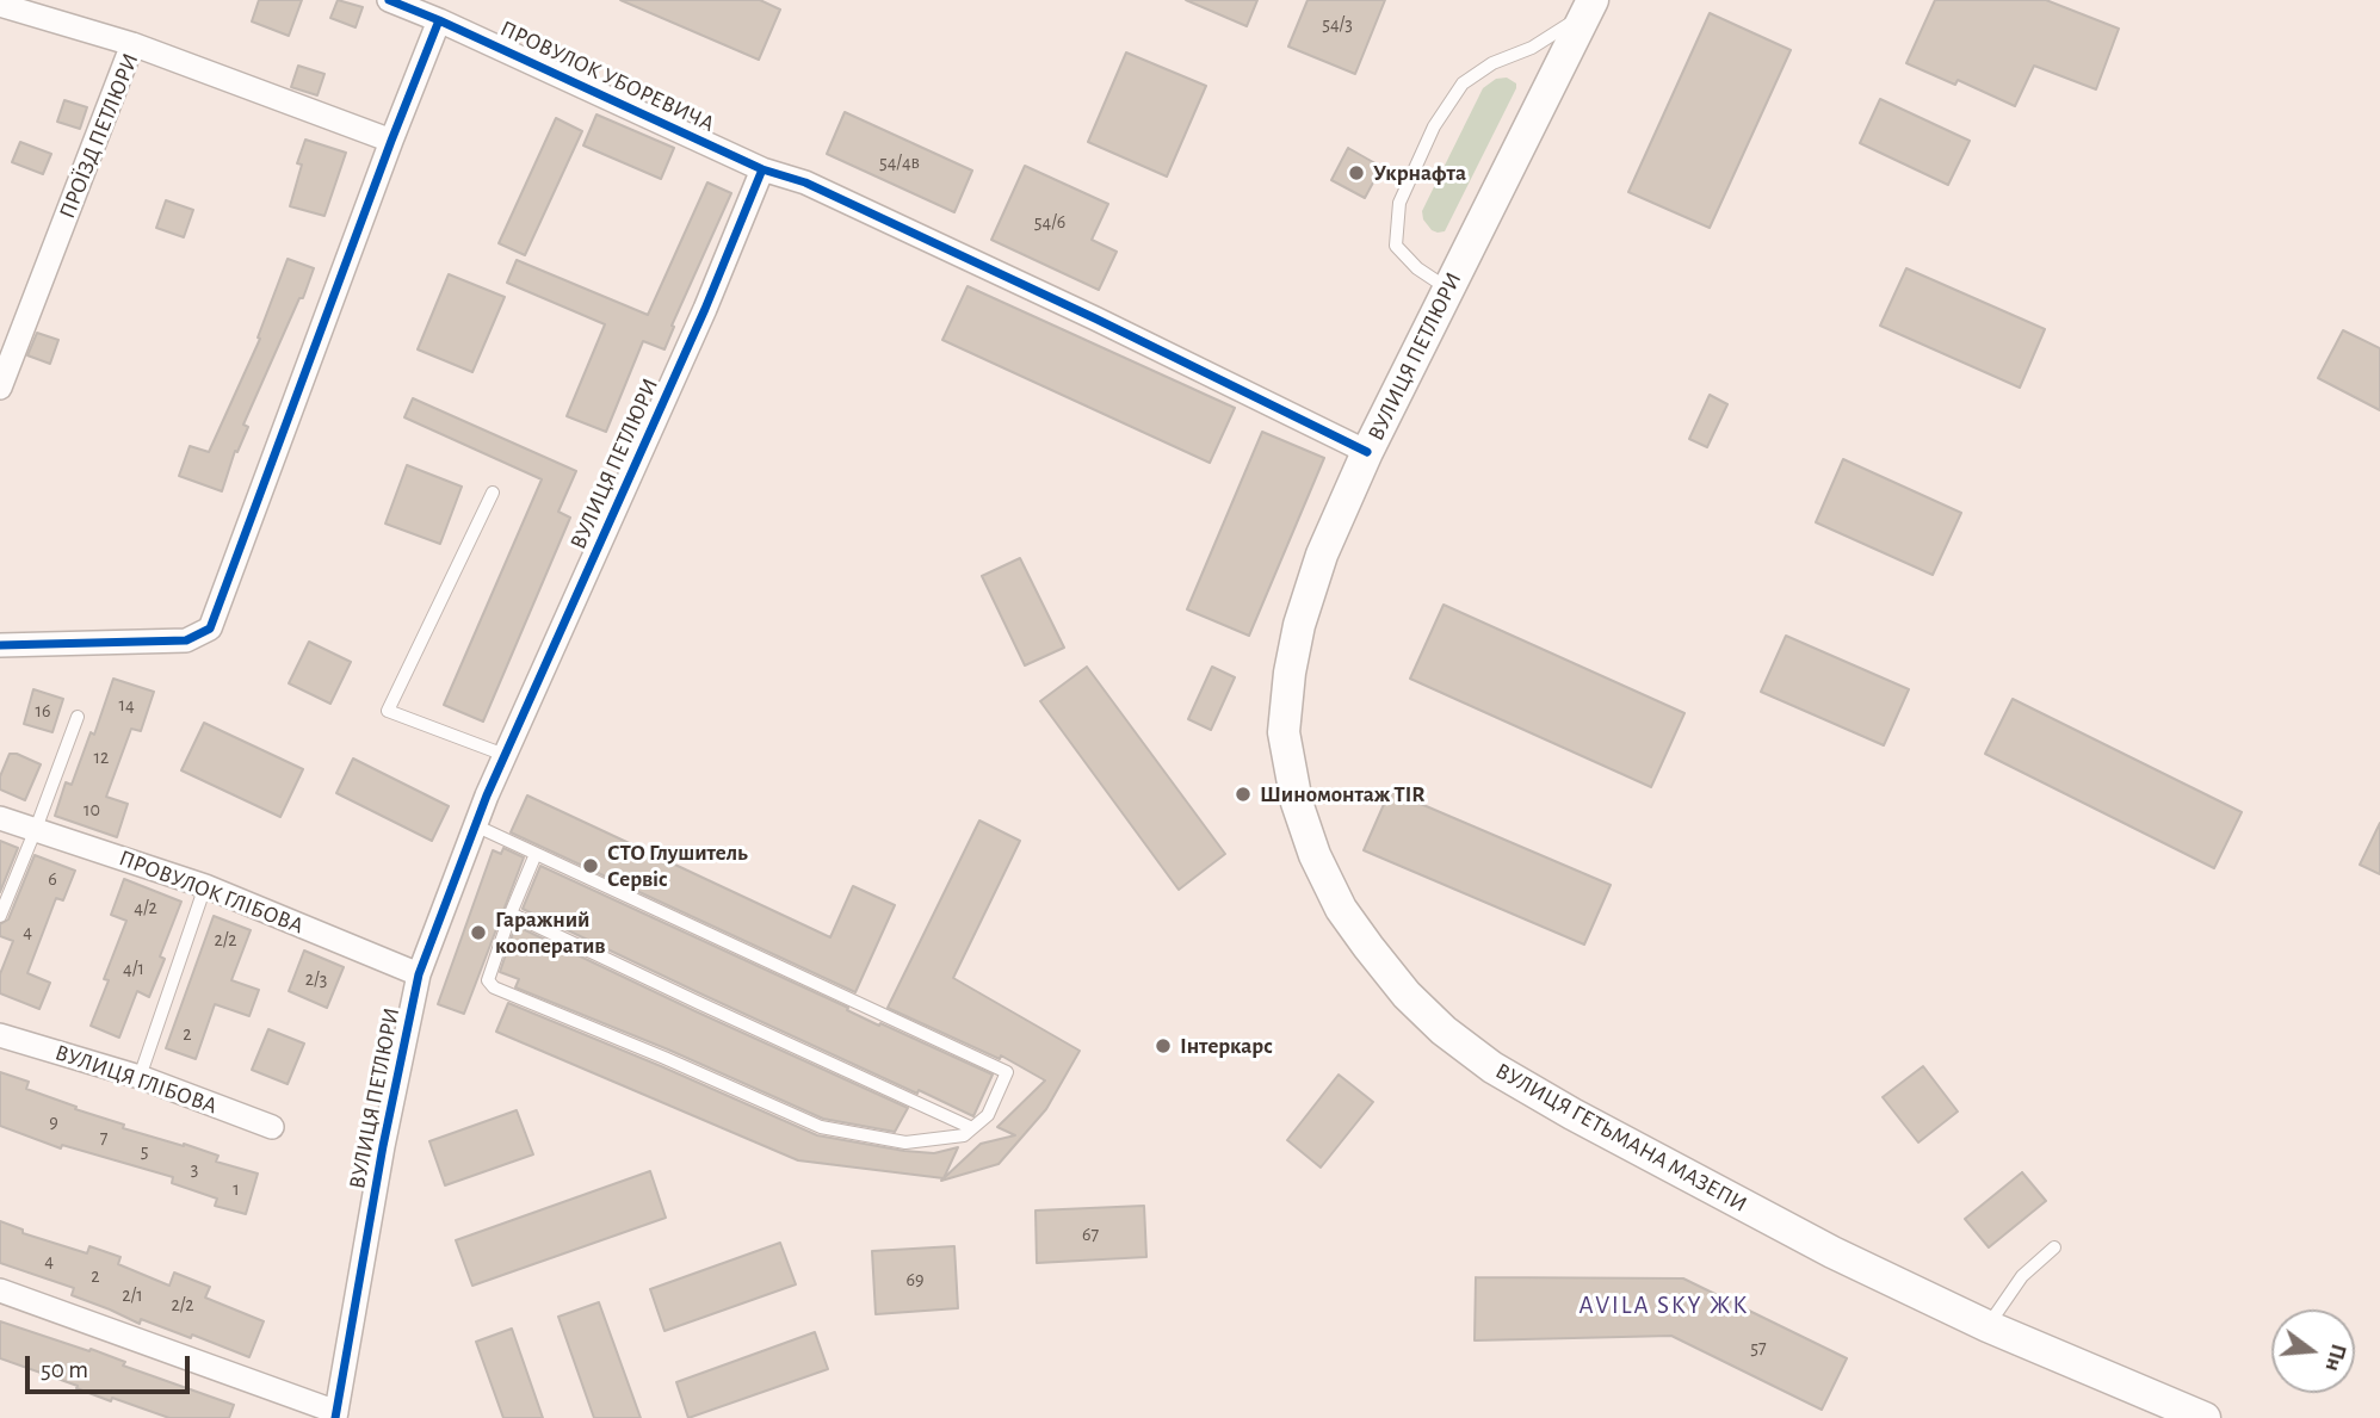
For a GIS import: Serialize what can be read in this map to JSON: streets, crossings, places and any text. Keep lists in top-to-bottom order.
{
  "streets": {
    "main road": ["ВУЛИЦЯ ПЕТЛЮРИ", "ВУЛИЦЯ ГЕТЬМАНА МАЗЕПИ"],
    "street": [
      "ПРОВУЛОК УБОРЕВИЧА",
      "ПРОЇЗД ПЕТЛЮРИ",
      "ПРОВУЛОК ГЛІБОВА",
      "ВУЛИЦЯ ГЛІБОВА"
    ]
  },
  "crossings": [
    ["ПРОВУЛОК УБОРЕВИЧА", "ВУЛИЦЯ ПЕТЛЮРИ"],
    ["ВУЛИЦЯ ПЕТЛЮРИ", "ПРОВУЛОК ГЛІБОВА"],
    ["ВУЛИЦЯ ПЕТЛЮРИ", "ВУЛИЦЯ ГЕТЬМАНА МАЗЕПИ"]
  ],
  "districts": ["AVILA SKY ЖК"],
  "places": [
    "Укрнафта",
    "Шиномонтаж TIR",
    "СТО Глушитель Сервіс",
    "Гаражний кооператив",
    "Інтеркарс"
  ],
  "house_numbers": [
    "54/3",
    "54/4в",
    "54/6",
    "14",
    "16",
    "12",
    "10",
    "6",
    "4/2",
    "4",
    "2/2",
    "4/1",
    "2/3",
    "2",
    "9",
    "7",
    "5",
    "3",
    "1",
    "67",
    "4",
    "2",
    "69",
    "2/1",
    "2/2",
    "57"
  ],
  "scale_bar": "50 m",
  "north": "right"
}
